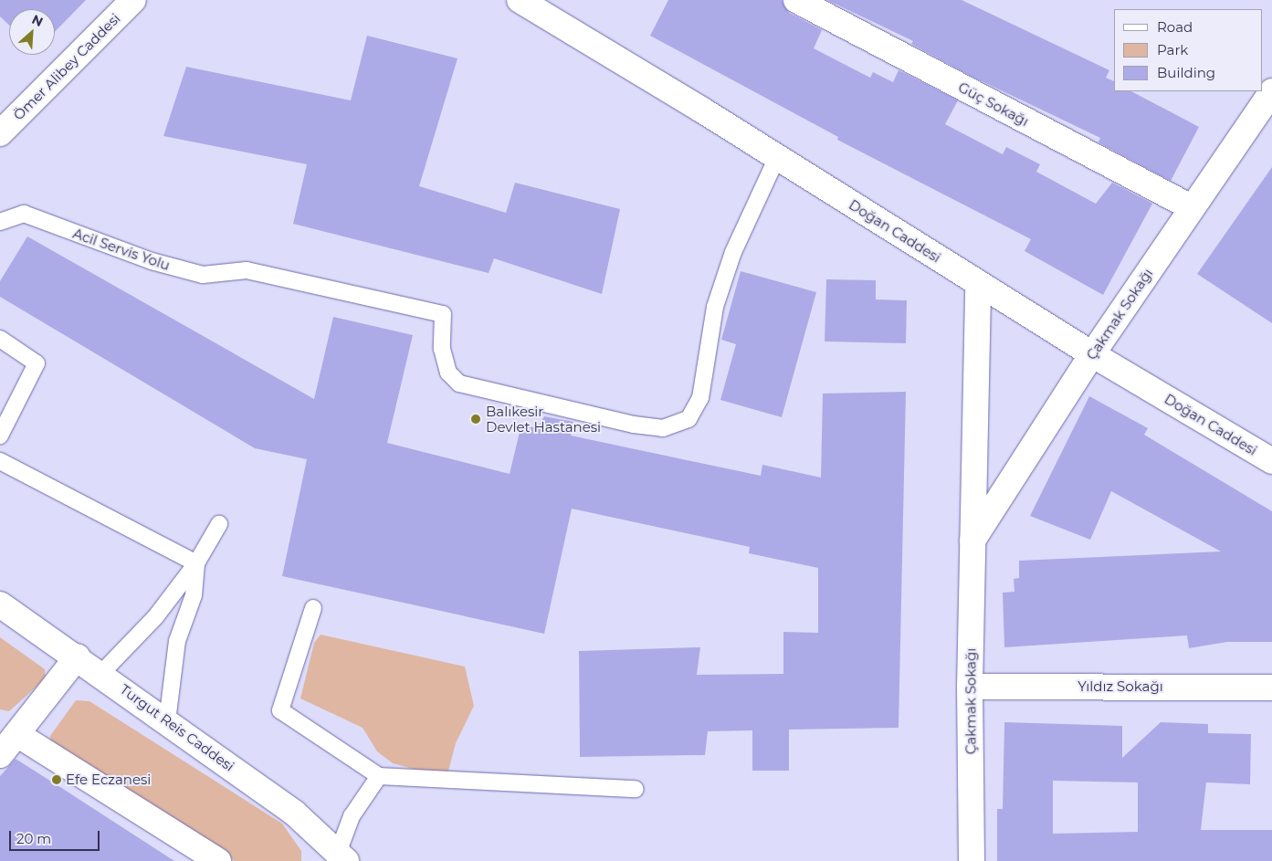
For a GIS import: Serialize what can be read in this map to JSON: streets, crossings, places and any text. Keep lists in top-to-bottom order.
{
  "streets": {
    "street": [
      "Ömer Alibey Caddesi",
      "Güç Sokağı",
      "Doğan Caddesi",
      "Çakmak Sokağı",
      "Yıldız Sokağı",
      "Turgut Reis Caddesi"
    ],
    "lane": ["Acil Servis Yolu"]
  },
  "crossings": [
    ["Güç Sokağı", "Çakmak Sokağı"],
    ["Doğan Caddesi", "Acil Servis Yolu"],
    ["Doğan Caddesi", "Çakmak Sokağı"],
    ["Çakmak Sokağı", "Yıldız Sokağı"]
  ],
  "places": ["Balıkesir Devlet Hastanesi", "Efe Eczanesi"],
  "legend": ["Road", "Park", "Building"],
  "scale_bar": "20 m",
  "north": "top right"
}
